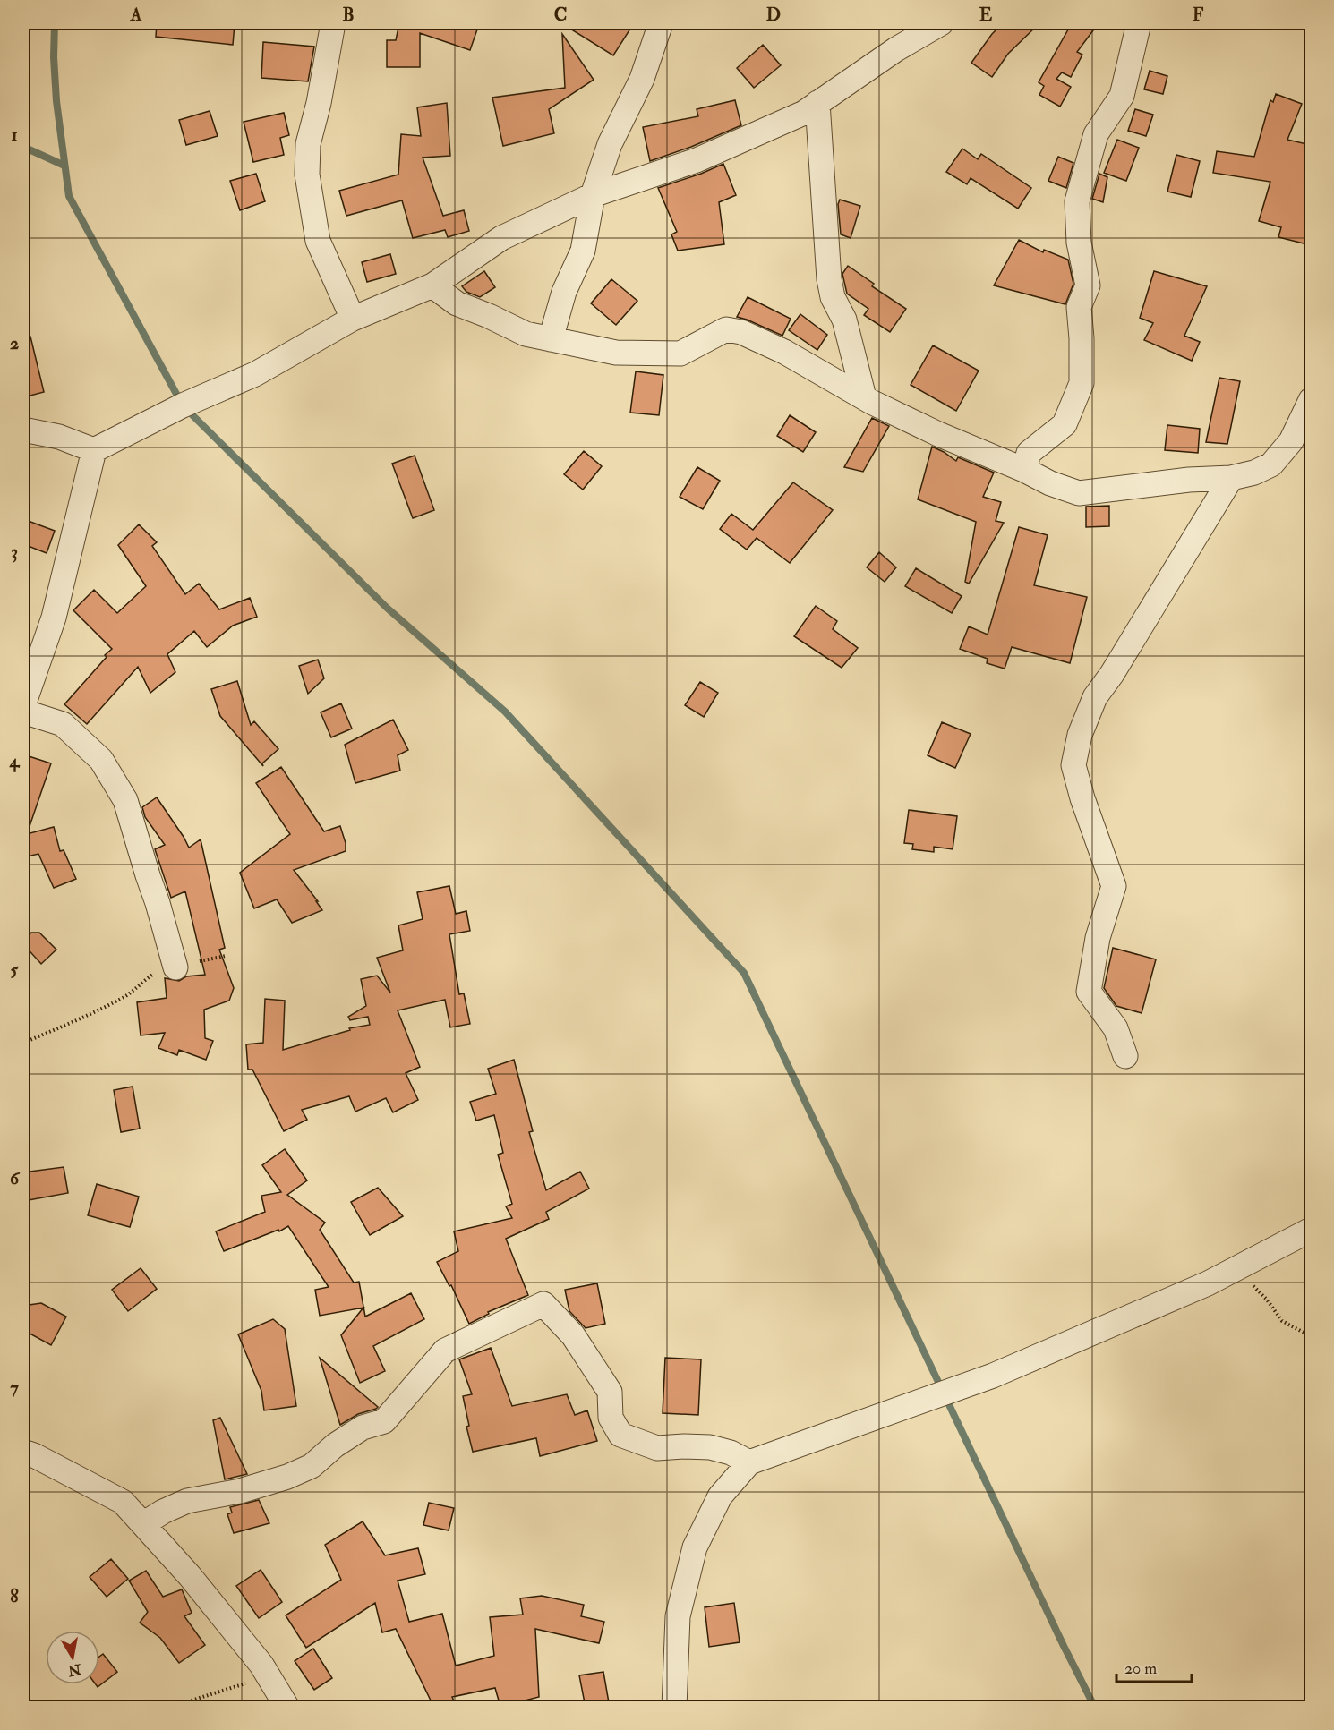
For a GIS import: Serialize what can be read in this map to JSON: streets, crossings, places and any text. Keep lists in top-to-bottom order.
{
  "scale_bar": "20 m",
  "north": "bottom",
  "grid": {
    "columns": [
      "A",
      "B",
      "C",
      "D",
      "E",
      "F"
    ],
    "rows": [
      "1",
      "2",
      "3",
      "4",
      "5",
      "6",
      "7",
      "8"
    ]
  }
}
